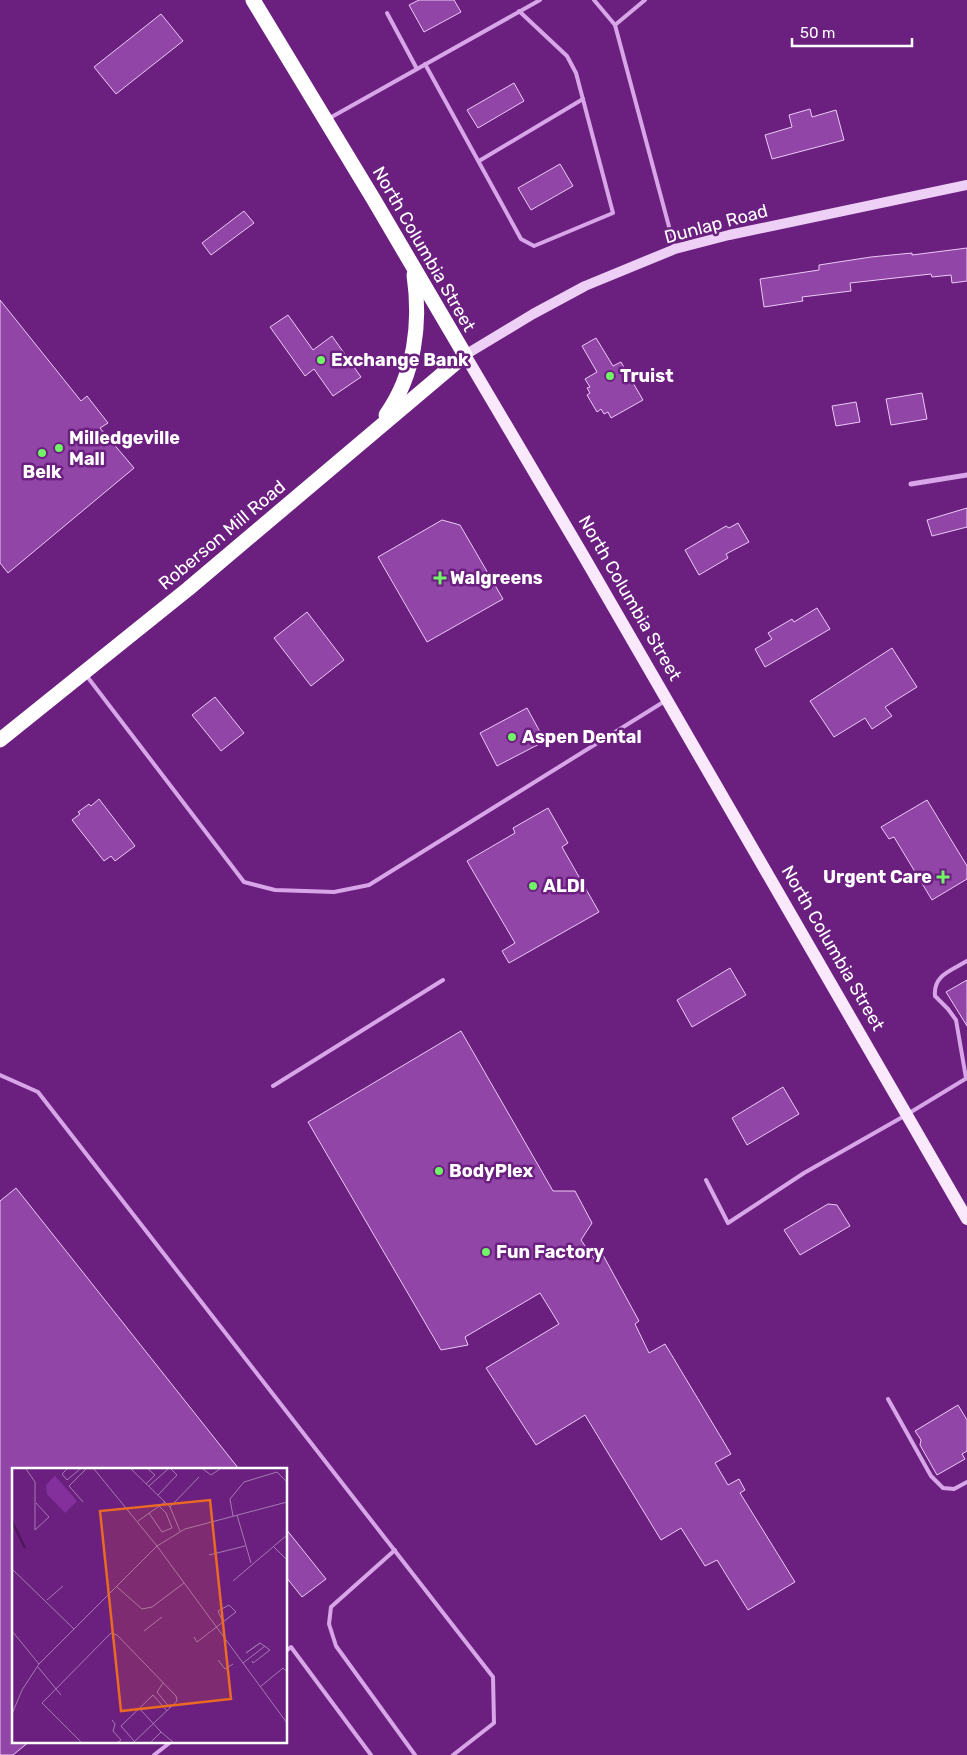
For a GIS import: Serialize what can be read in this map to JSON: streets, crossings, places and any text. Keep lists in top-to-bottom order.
{
  "streets": {
    "highway": ["North Columbia Street", "Roberson Mill Road"],
    "main road": ["Dunlap Road"]
  },
  "crossings": [
    ["Dunlap Road", "North Columbia Street"],
    ["Dunlap Road", "Roberson Mill Road"],
    ["North Columbia Street", "Roberson Mill Road"]
  ],
  "places": {
    "other": [
      "Exchange Bank",
      "Truist",
      "Milledgeville Mall",
      "Belk",
      "Aspen Dental",
      "ALDI",
      "BodyPlex",
      "Fun Factory"
    ],
    "health": ["Walgreens", "Urgent Care"]
  },
  "scale_bar": "50 m"
}
